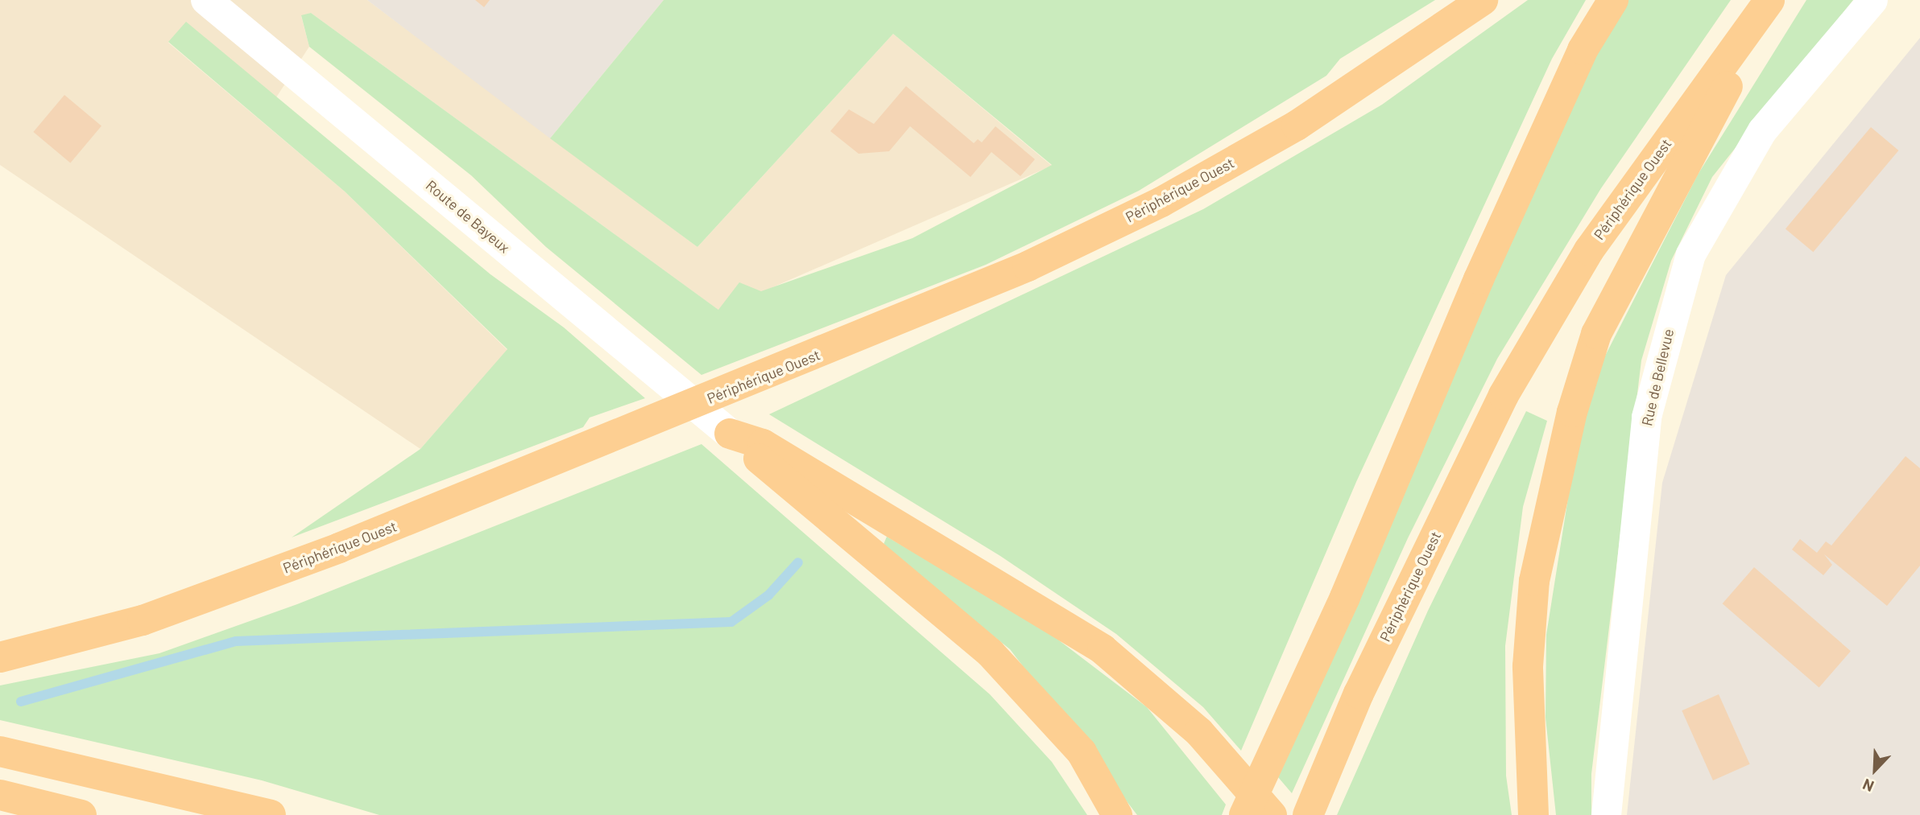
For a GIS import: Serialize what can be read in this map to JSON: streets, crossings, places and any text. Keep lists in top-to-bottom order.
{
  "streets": {
    "highway": ["Périphérique Ouest"],
    "main road": ["Route de Bayeux"],
    "street": ["Rue de Bellevue"]
  },
  "north": "bottom left"
}
